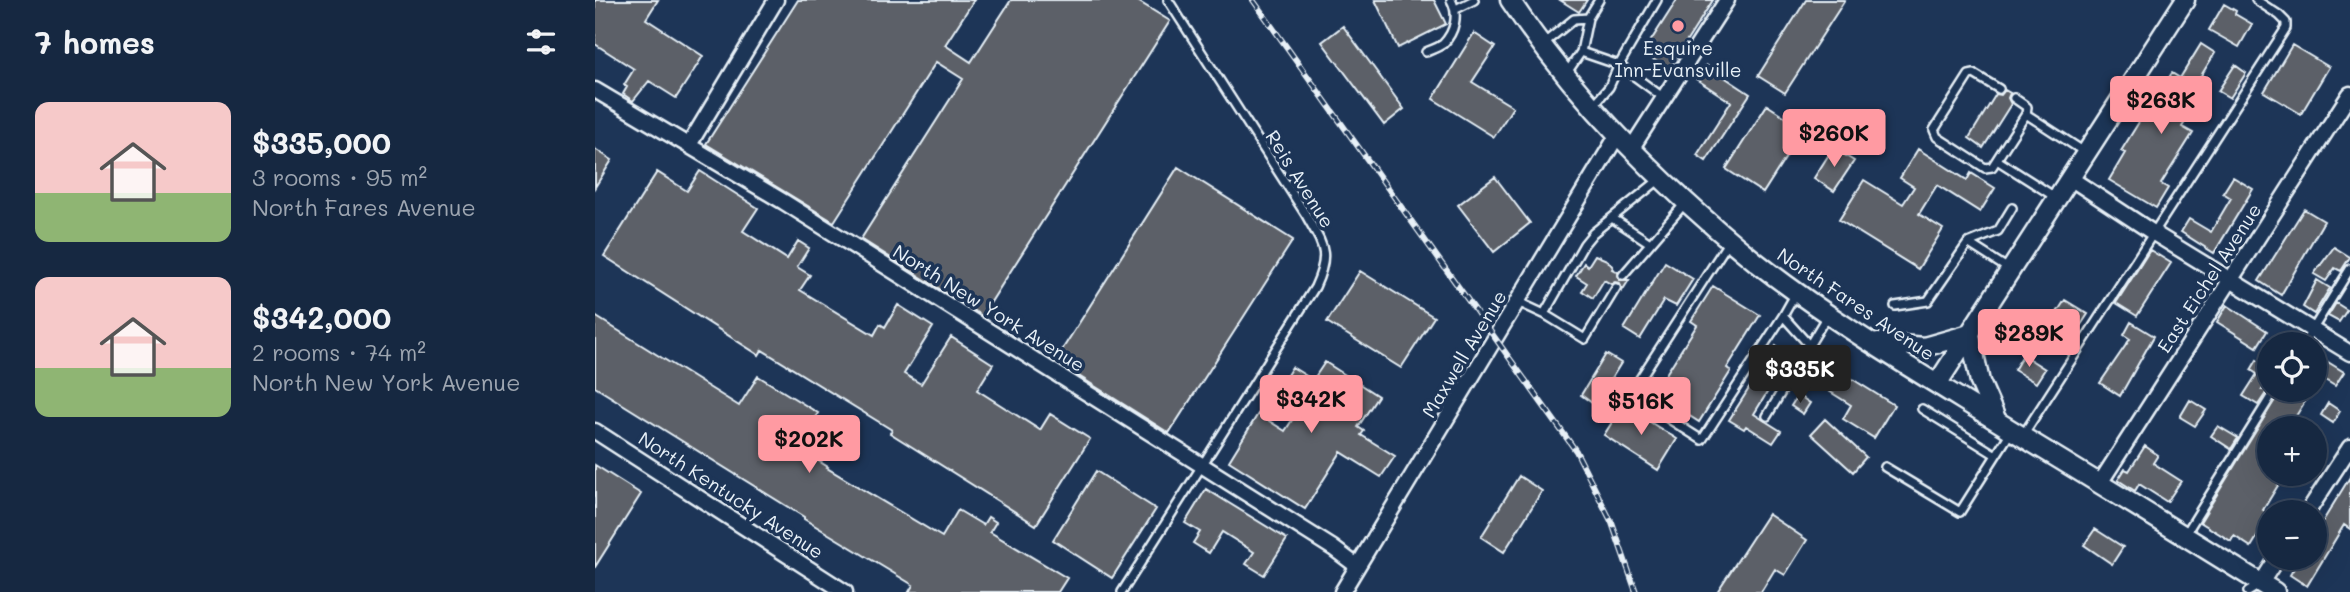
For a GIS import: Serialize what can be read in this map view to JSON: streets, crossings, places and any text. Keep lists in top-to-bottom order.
{
  "streets": {
    "street": [
      "East Eichel Avenue",
      "North Fares Avenue",
      "North New York Avenue",
      "Maxwell Avenue",
      "North Kentucky Avenue"
    ],
    "lane": ["Reis Avenue"]
  },
  "crossings": [
    ["Reis Avenue", "North New York Avenue"],
    ["East Eichel Avenue", "North Fares Avenue"],
    ["North Fares Avenue", "Maxwell Avenue"],
    ["North New York Avenue", "Maxwell Avenue"]
  ],
  "places": ["Esquire Inn-Evansville"],
  "page": {
    "heading": "7 homes",
    "price": [
      "$263K",
      "$260K",
      "$289K",
      "$335K",
      "$342K",
      "$516K",
      "$202K"
    ],
    "list": [
      {
        "name": "$335,000",
        "note": "3 rooms · 95 m² · North Fares Avenue"
      },
      {
        "name": "$342,000",
        "note": "2 rooms · 74 m² · North New York Avenue"
      }
    ],
    "map_buttons": ["+", "−"]
  }
}
